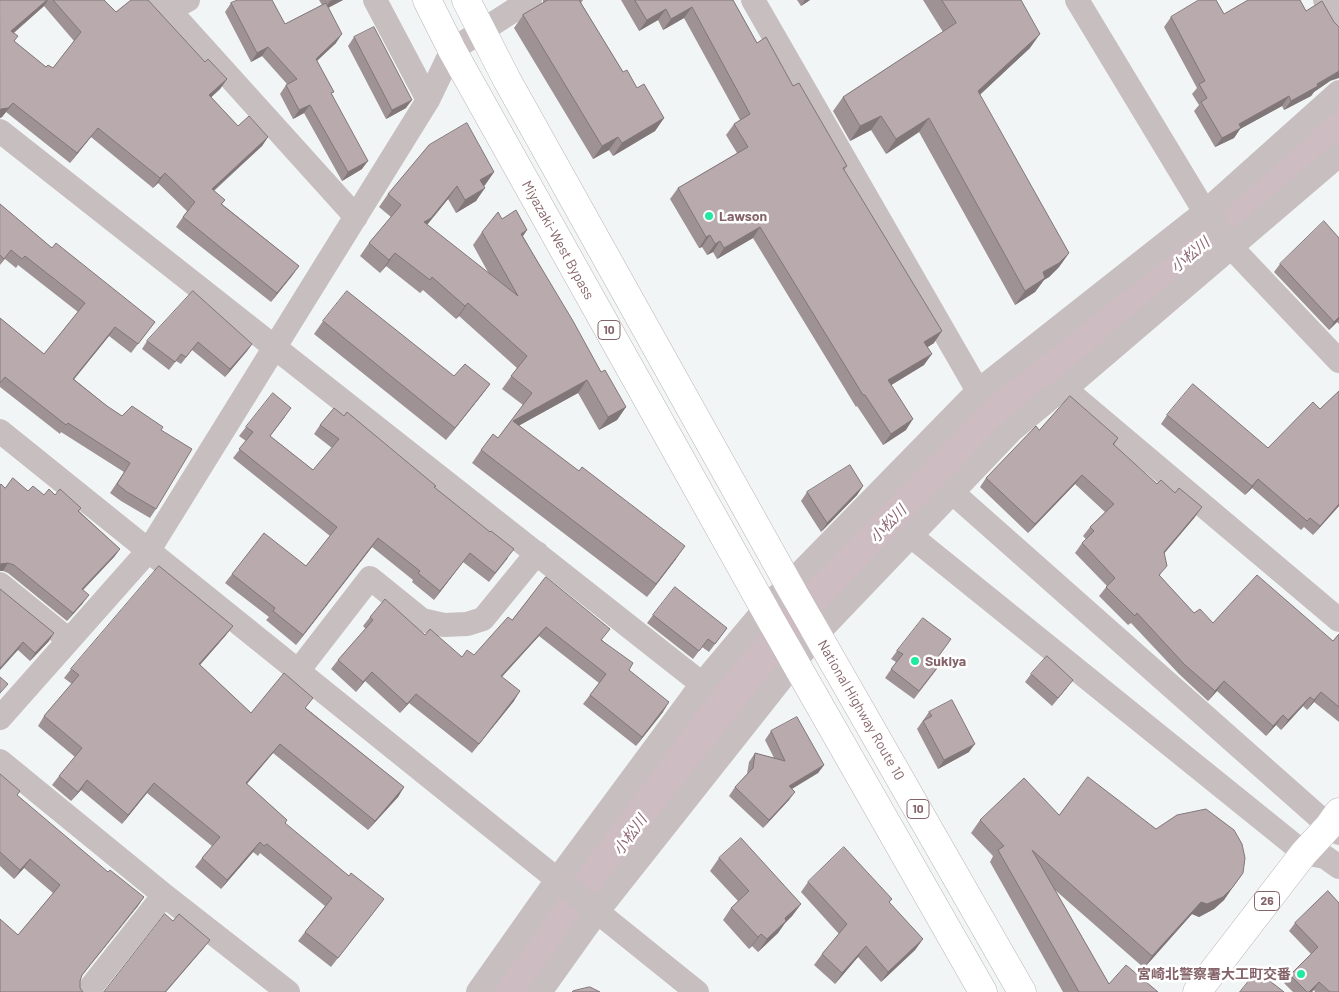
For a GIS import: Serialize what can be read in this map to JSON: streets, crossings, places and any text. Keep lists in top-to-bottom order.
{
  "streets": {
    "main road": [
      "Miyazaki-West Bypass",
      "10",
      "National Highway Route 10",
      "26"
    ]
  },
  "crossings": [
    ["Miyazaki-West Bypass", "10"],
    ["10", "National Highway Route 10"]
  ],
  "water": ["小松川"],
  "places": ["Lawson", "Sukiya", "宮崎北警察署大工町交番"]
}
